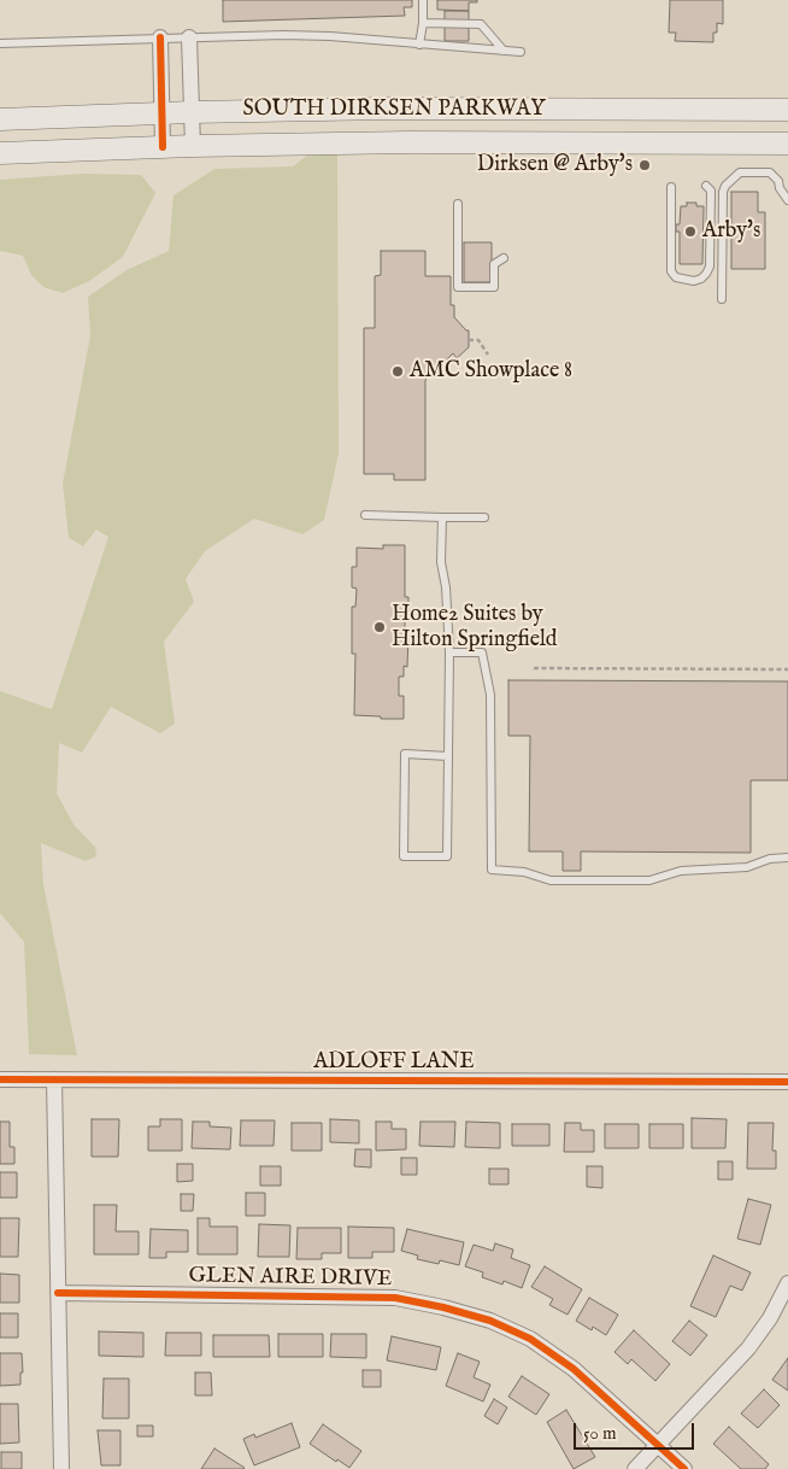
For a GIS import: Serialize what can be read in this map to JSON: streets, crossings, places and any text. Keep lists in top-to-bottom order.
{
  "streets": {
    "main road": ["SOUTH DIRKSEN PARKWAY"],
    "street": ["ADLOFF LANE", "GLEN AIRE DRIVE"]
  },
  "places": [
    "Dirksen @ Arby's",
    "Arby's",
    "AMC Showplace 8",
    "Home2 Suites by Hilton Springfield"
  ],
  "scale_bar": "50 m"
}
